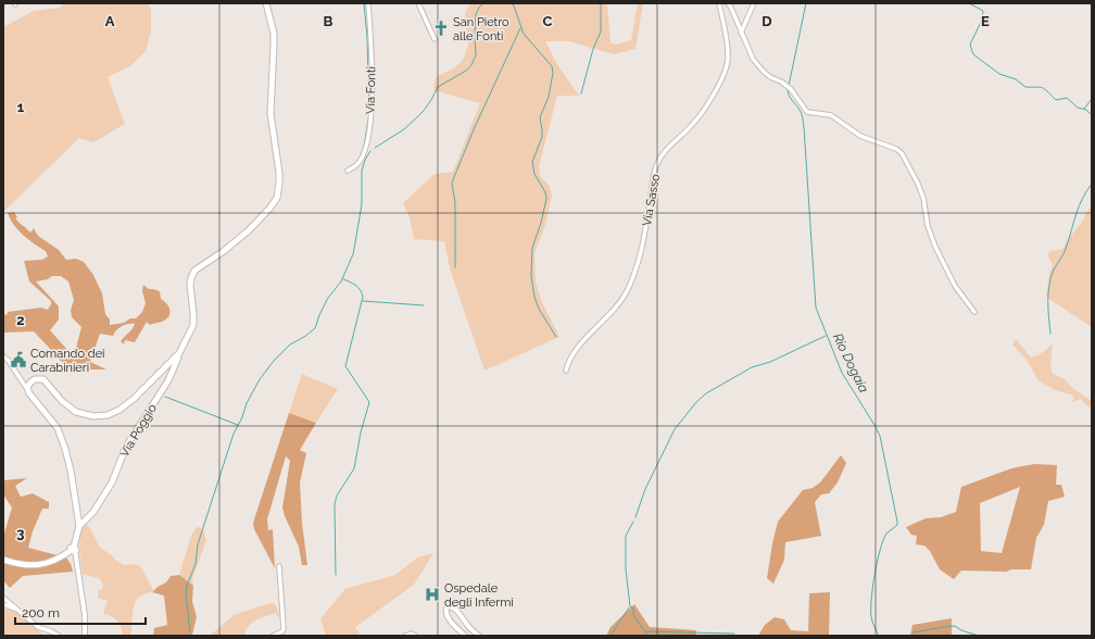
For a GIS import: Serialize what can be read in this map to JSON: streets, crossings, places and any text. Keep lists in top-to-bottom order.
{
  "streets": {
    "main road": ["Via Poggio"],
    "street": ["Via Fonti", "Via Sasso"]
  },
  "water": ["Rio Dogaia"],
  "places": {
    "church": ["San Pietro alle Fonti"],
    "public building": ["Comando dei Carabinieri"],
    "hospital": ["Ospedale degli Infermi"]
  },
  "scale_bar": "200 m",
  "grid": {
    "columns": [
      "A",
      "B",
      "C",
      "D",
      "E"
    ],
    "rows": ["1", "2", "3"]
  }
}
